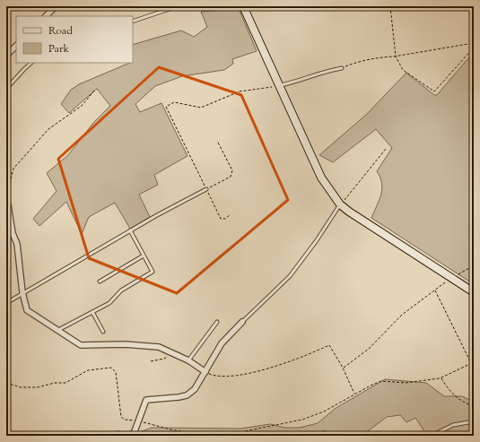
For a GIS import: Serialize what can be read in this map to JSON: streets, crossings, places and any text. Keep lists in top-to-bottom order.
{
  "legend": ["Road", "Park"]
}
